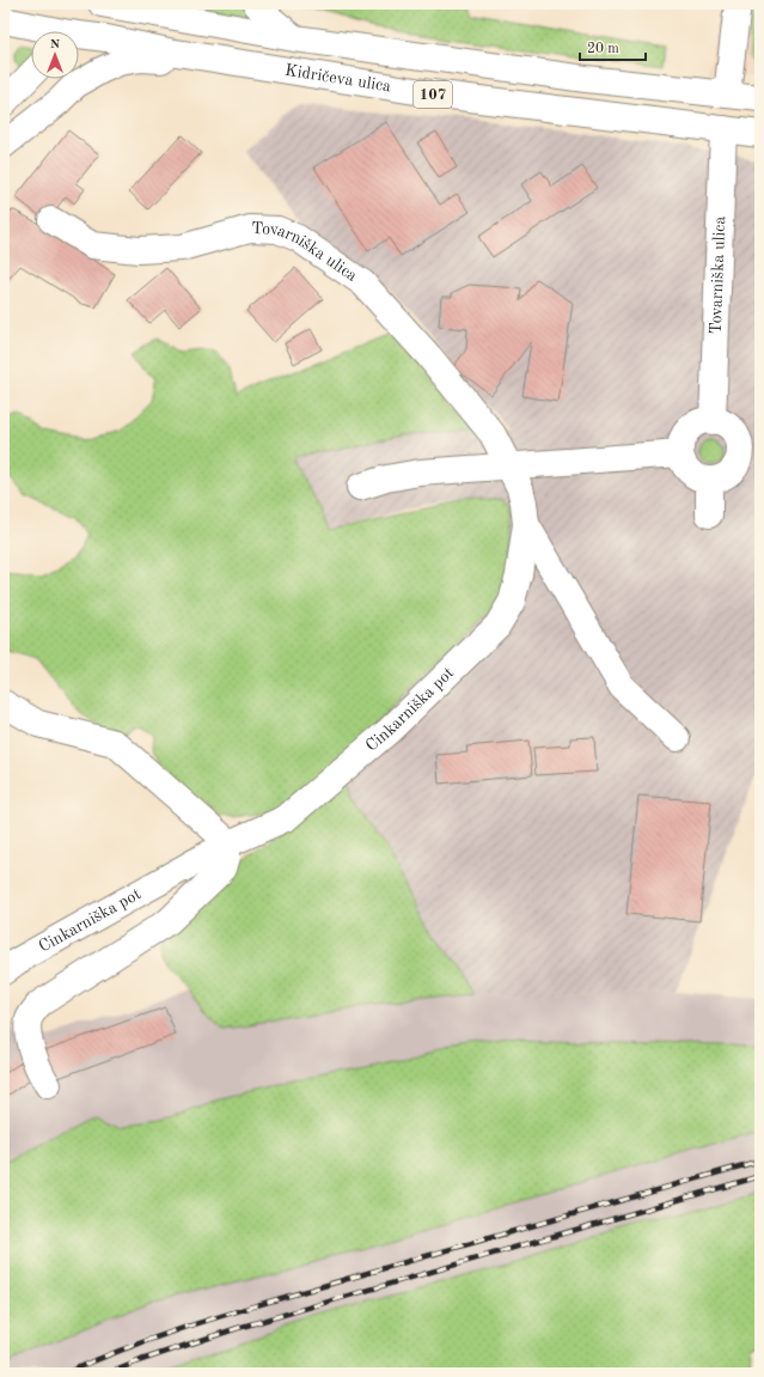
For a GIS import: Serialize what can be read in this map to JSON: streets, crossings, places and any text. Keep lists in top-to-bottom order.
{
  "streets": {
    "main road": [
      "Kidričeva ulica",
      "107",
      "Tovarniška ulica",
      "Cinkarniška pot"
    ]
  },
  "crossings": [
    ["Kidričeva ulica", "Tovarniška ulica"],
    ["Tovarniška ulica", "Cinkarniška pot"]
  ],
  "scale_bar": "20 m",
  "north": "top"
}
